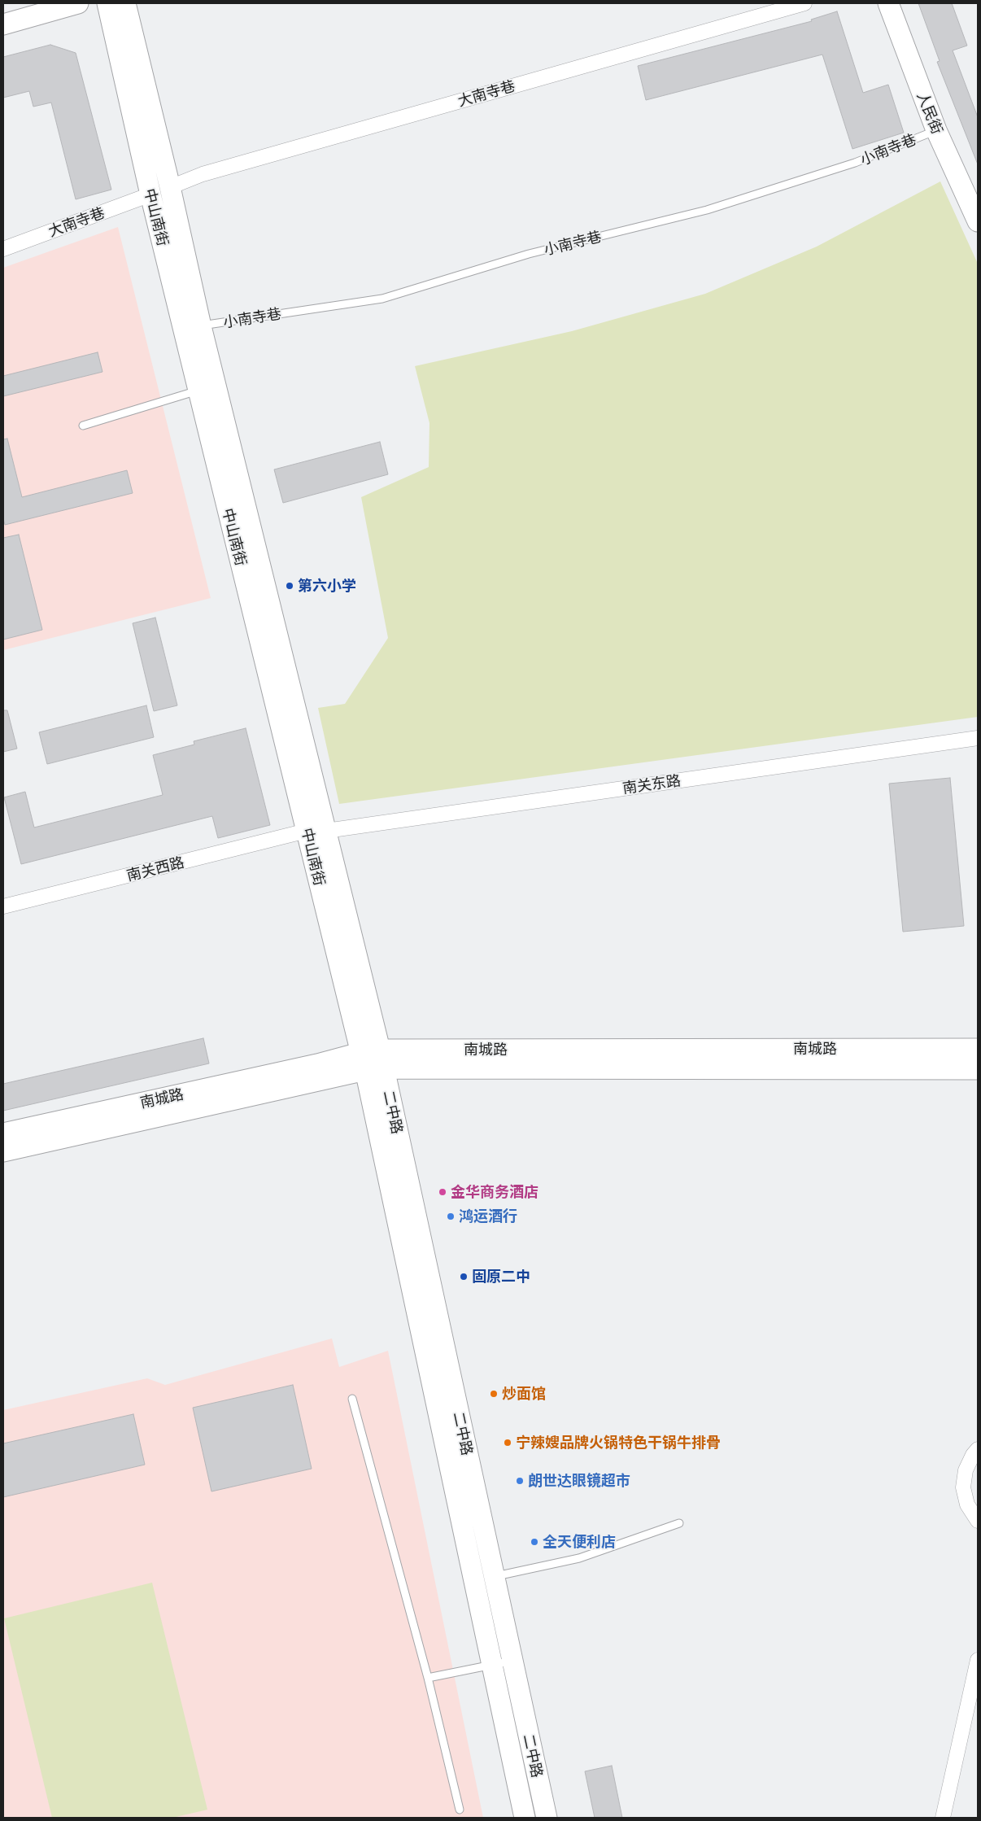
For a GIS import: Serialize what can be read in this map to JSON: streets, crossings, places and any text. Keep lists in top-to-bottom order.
{
  "streets": {
    "main road": [
      "人民街",
      "中山南街",
      "南城路",
      "二中路"
    ],
    "street": ["大南寺巷", "南关东路", "南关西路"],
    "lane": ["小南寺巷"]
  },
  "crossings": [
    ["大南寺巷", "中山南街"],
    ["人民街", "小南寺巷"],
    ["小南寺巷", "中山南街"],
    ["中山南街", "南关东路"],
    ["中山南街", "南关西路"],
    ["中山南街", "南城路"],
    ["中山南街", "二中路"],
    ["南关东路", "南关西路"],
    ["南城路", "二中路"]
  ],
  "places": [
    "第六小学",
    "金华商务酒店",
    "鸿运酒行",
    "固原二中",
    "炒面馆",
    "宁辣嫂品牌火锅特色干锅牛排骨",
    "朗世达眼镜超市",
    "全天便利店"
  ]
}
